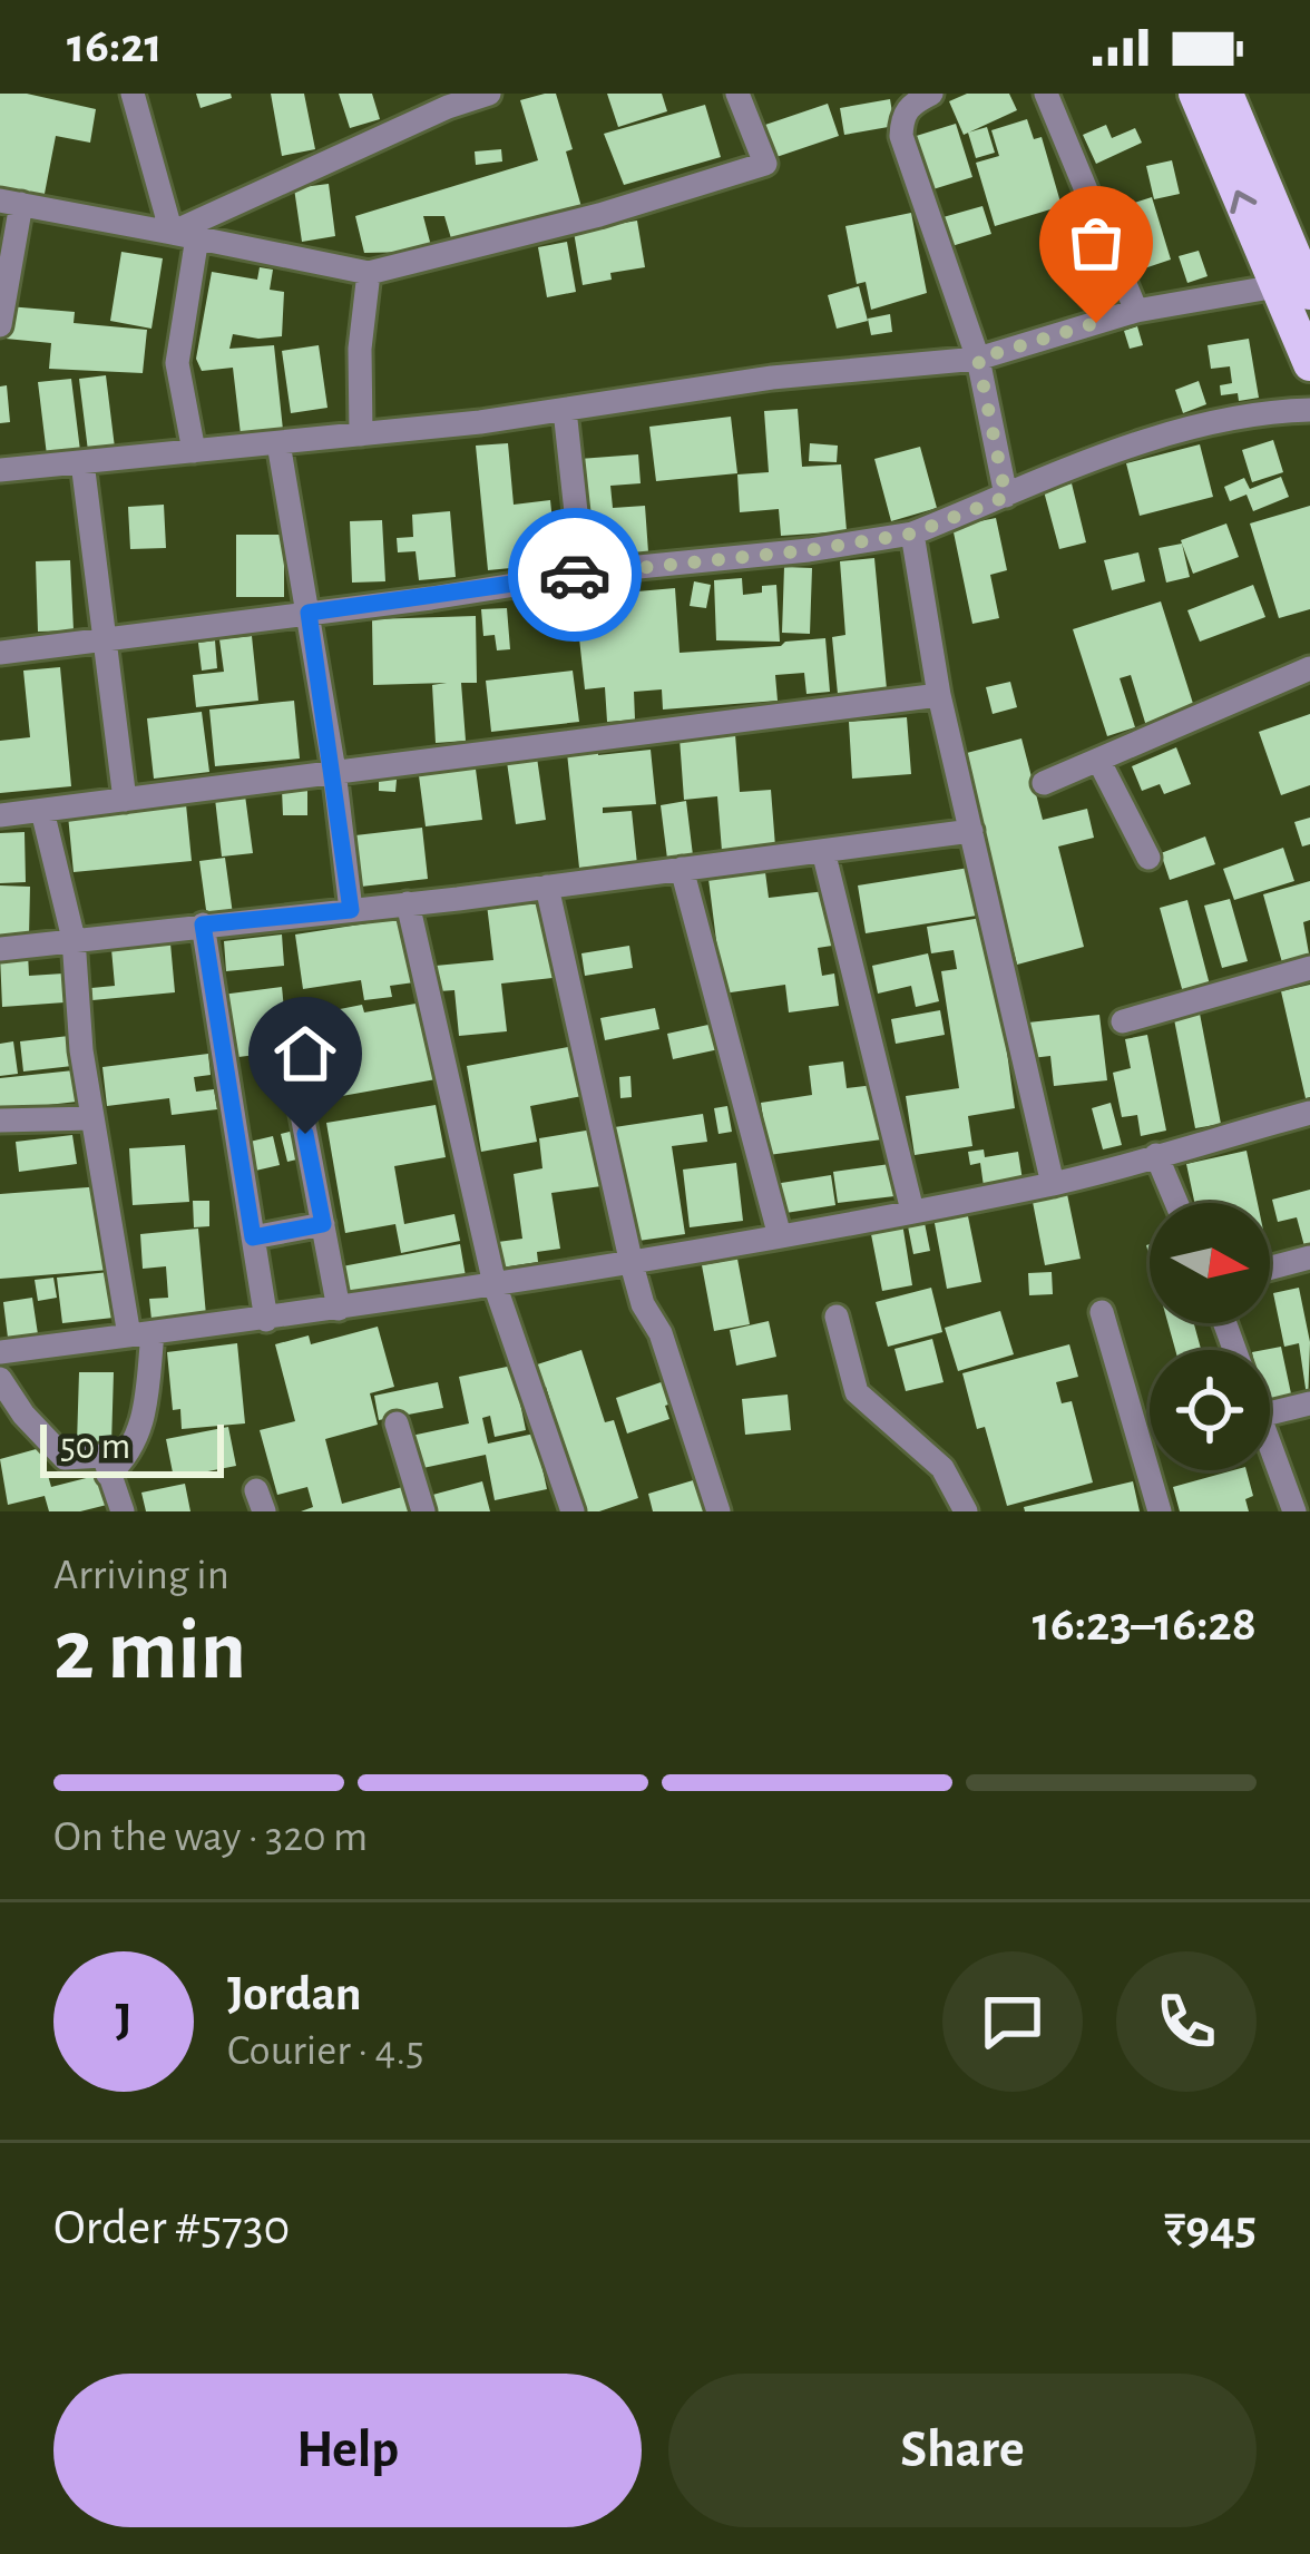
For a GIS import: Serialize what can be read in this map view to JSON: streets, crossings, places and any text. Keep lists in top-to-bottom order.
{
  "scale_bar": "50 m",
  "north": "right",
  "page": {
    "status": "16:21",
    "scale": "50 m",
    "heading": ["2 min", "Arriving in", "16:23–16:28"],
    "panel": [
      "Jordan",
      "Courier · 4.5",
      "Order #5730",
      "₹945"
    ],
    "bar": "On the way · 320 m",
    "round": "J",
    "buttons": ["Help", "Share"]
  }
}
